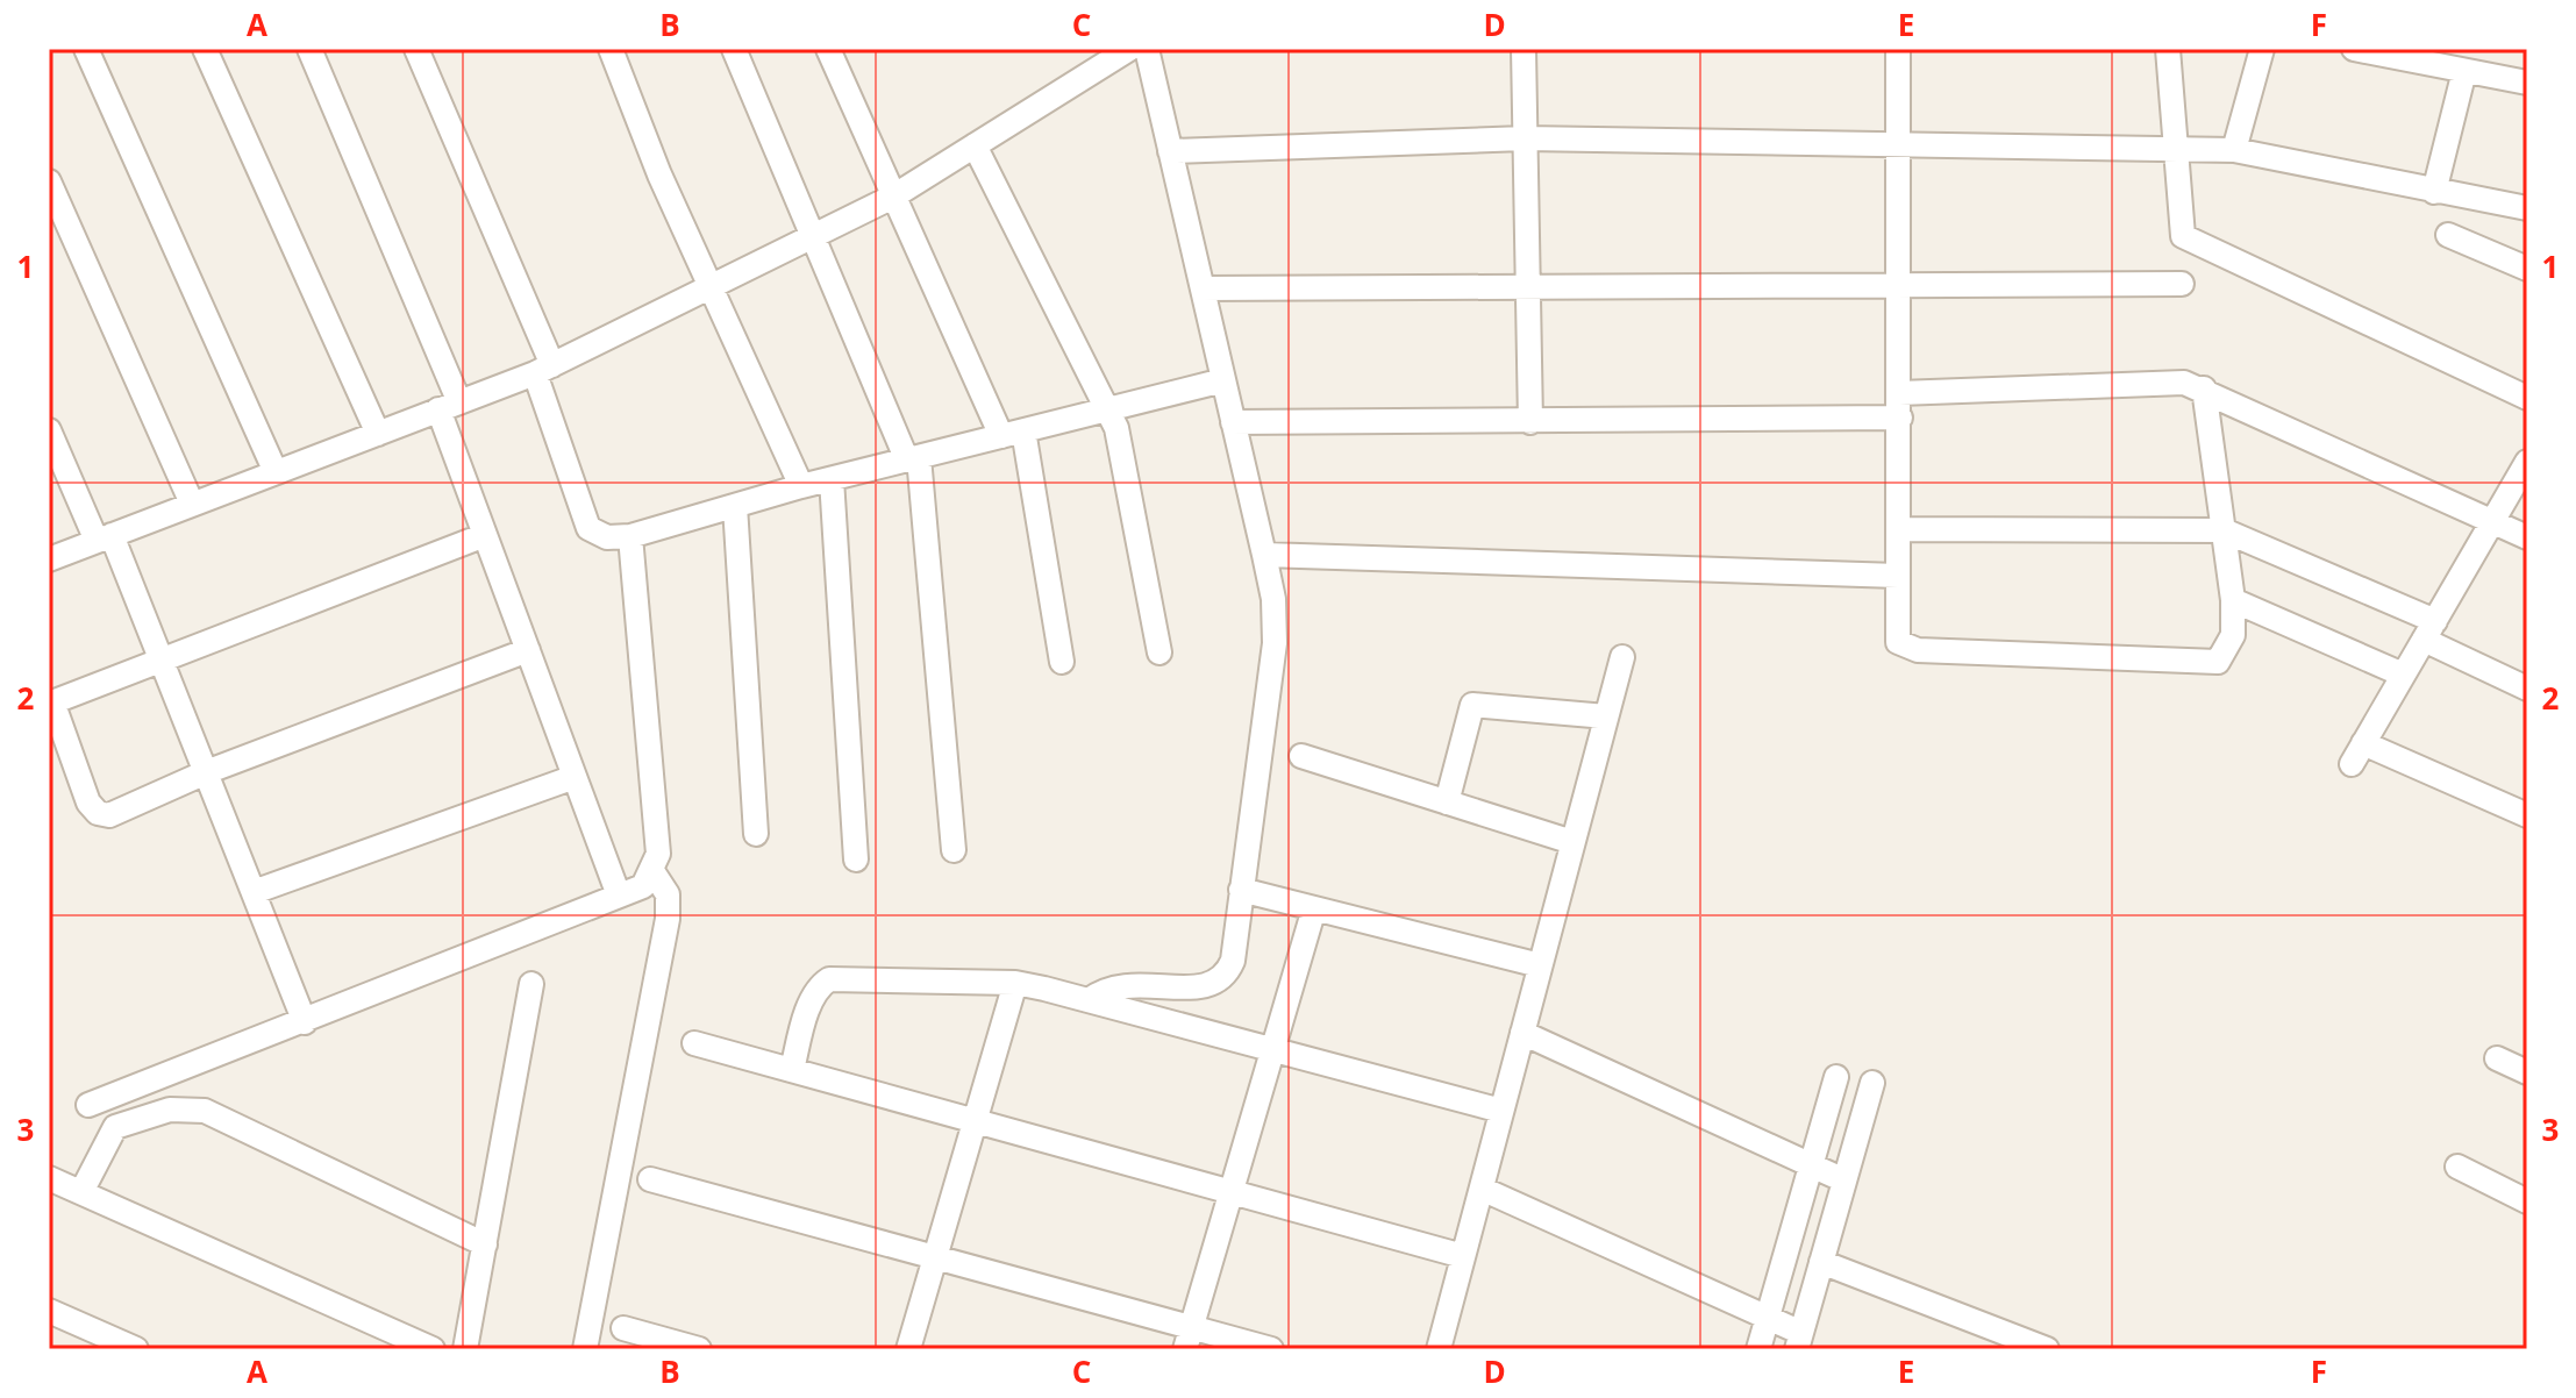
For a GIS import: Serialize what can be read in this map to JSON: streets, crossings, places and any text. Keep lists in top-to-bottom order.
{
  "grid": {
    "columns": [
      "A",
      "B",
      "C",
      "D",
      "E",
      "F"
    ],
    "rows": ["1", "2", "3"]
  }
}
